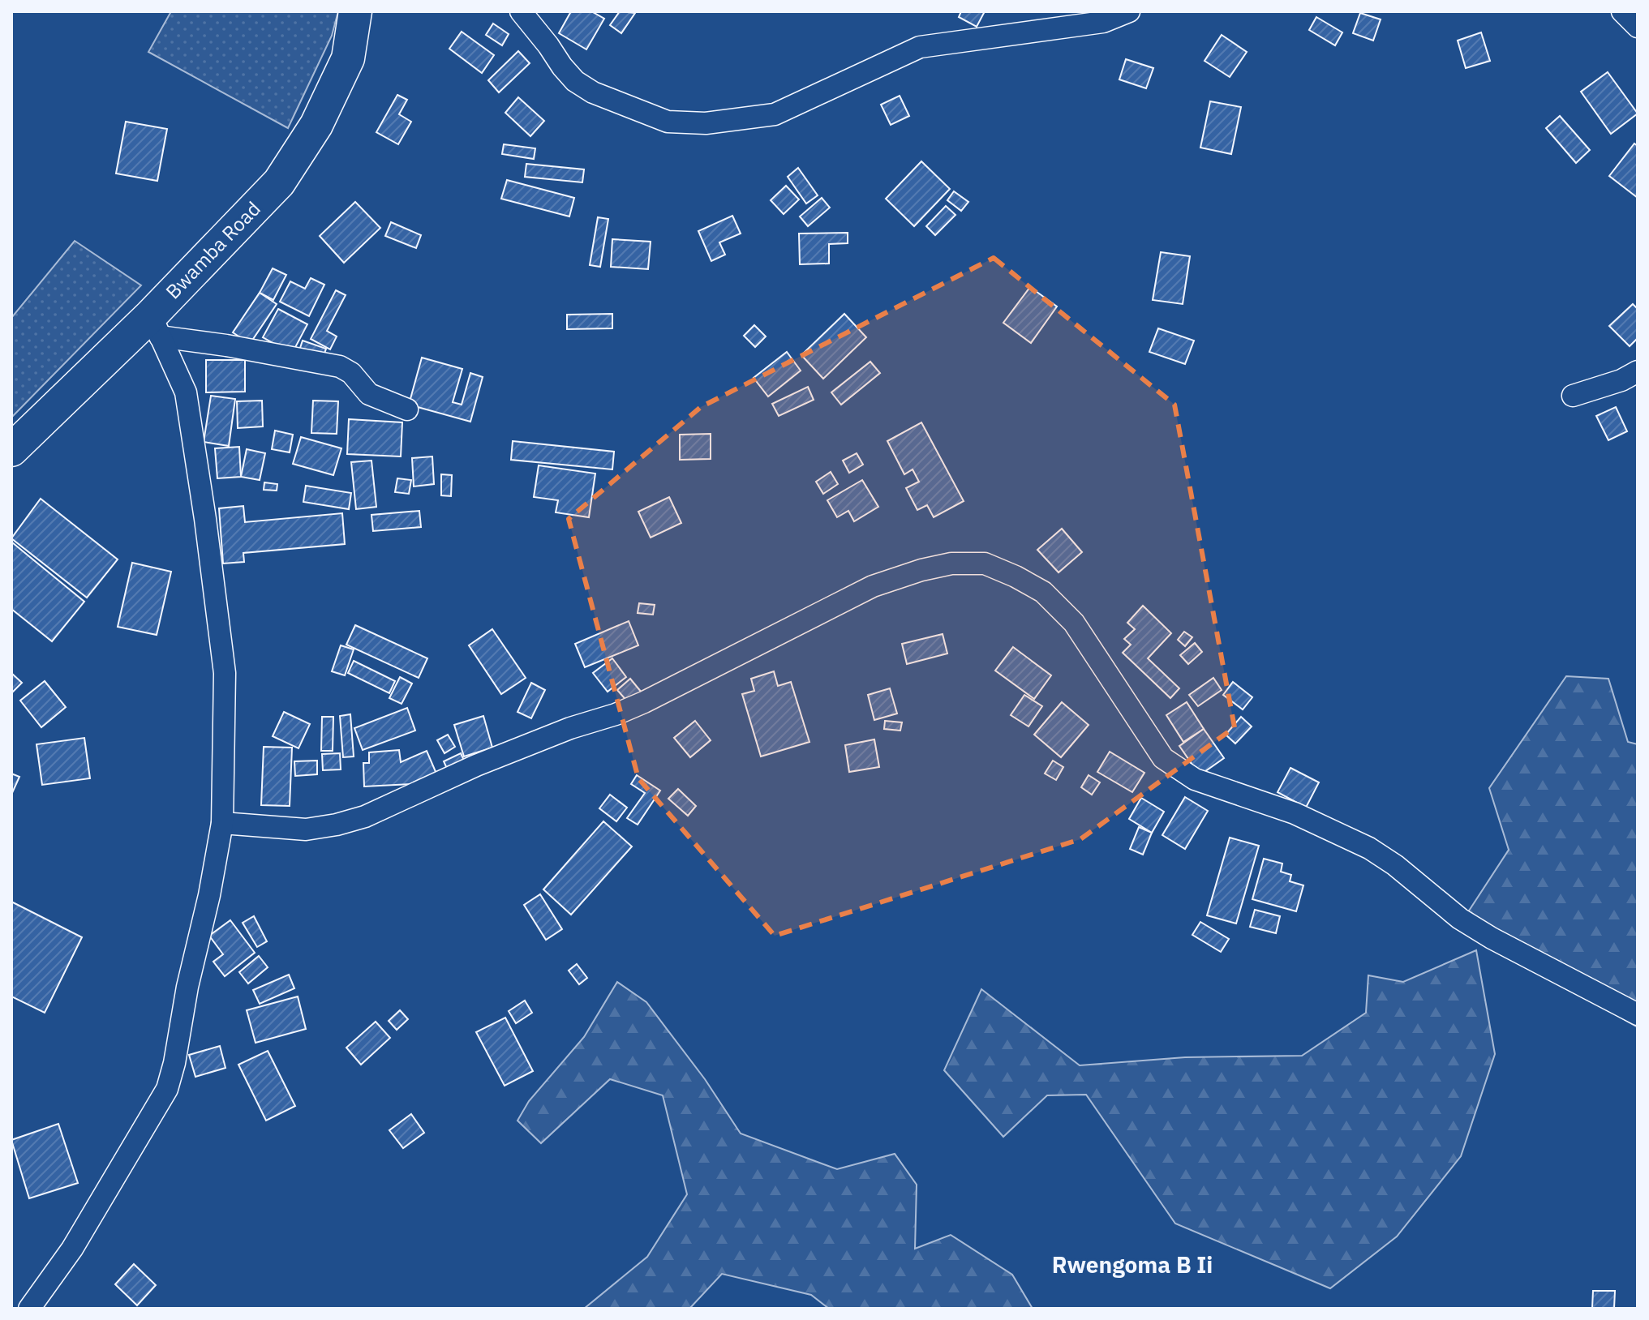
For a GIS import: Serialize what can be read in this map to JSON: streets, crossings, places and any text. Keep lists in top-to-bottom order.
{
  "streets": {
    "main road": ["Bwamba Road"]
  },
  "districts": ["Rwengoma B Ii"]
}
